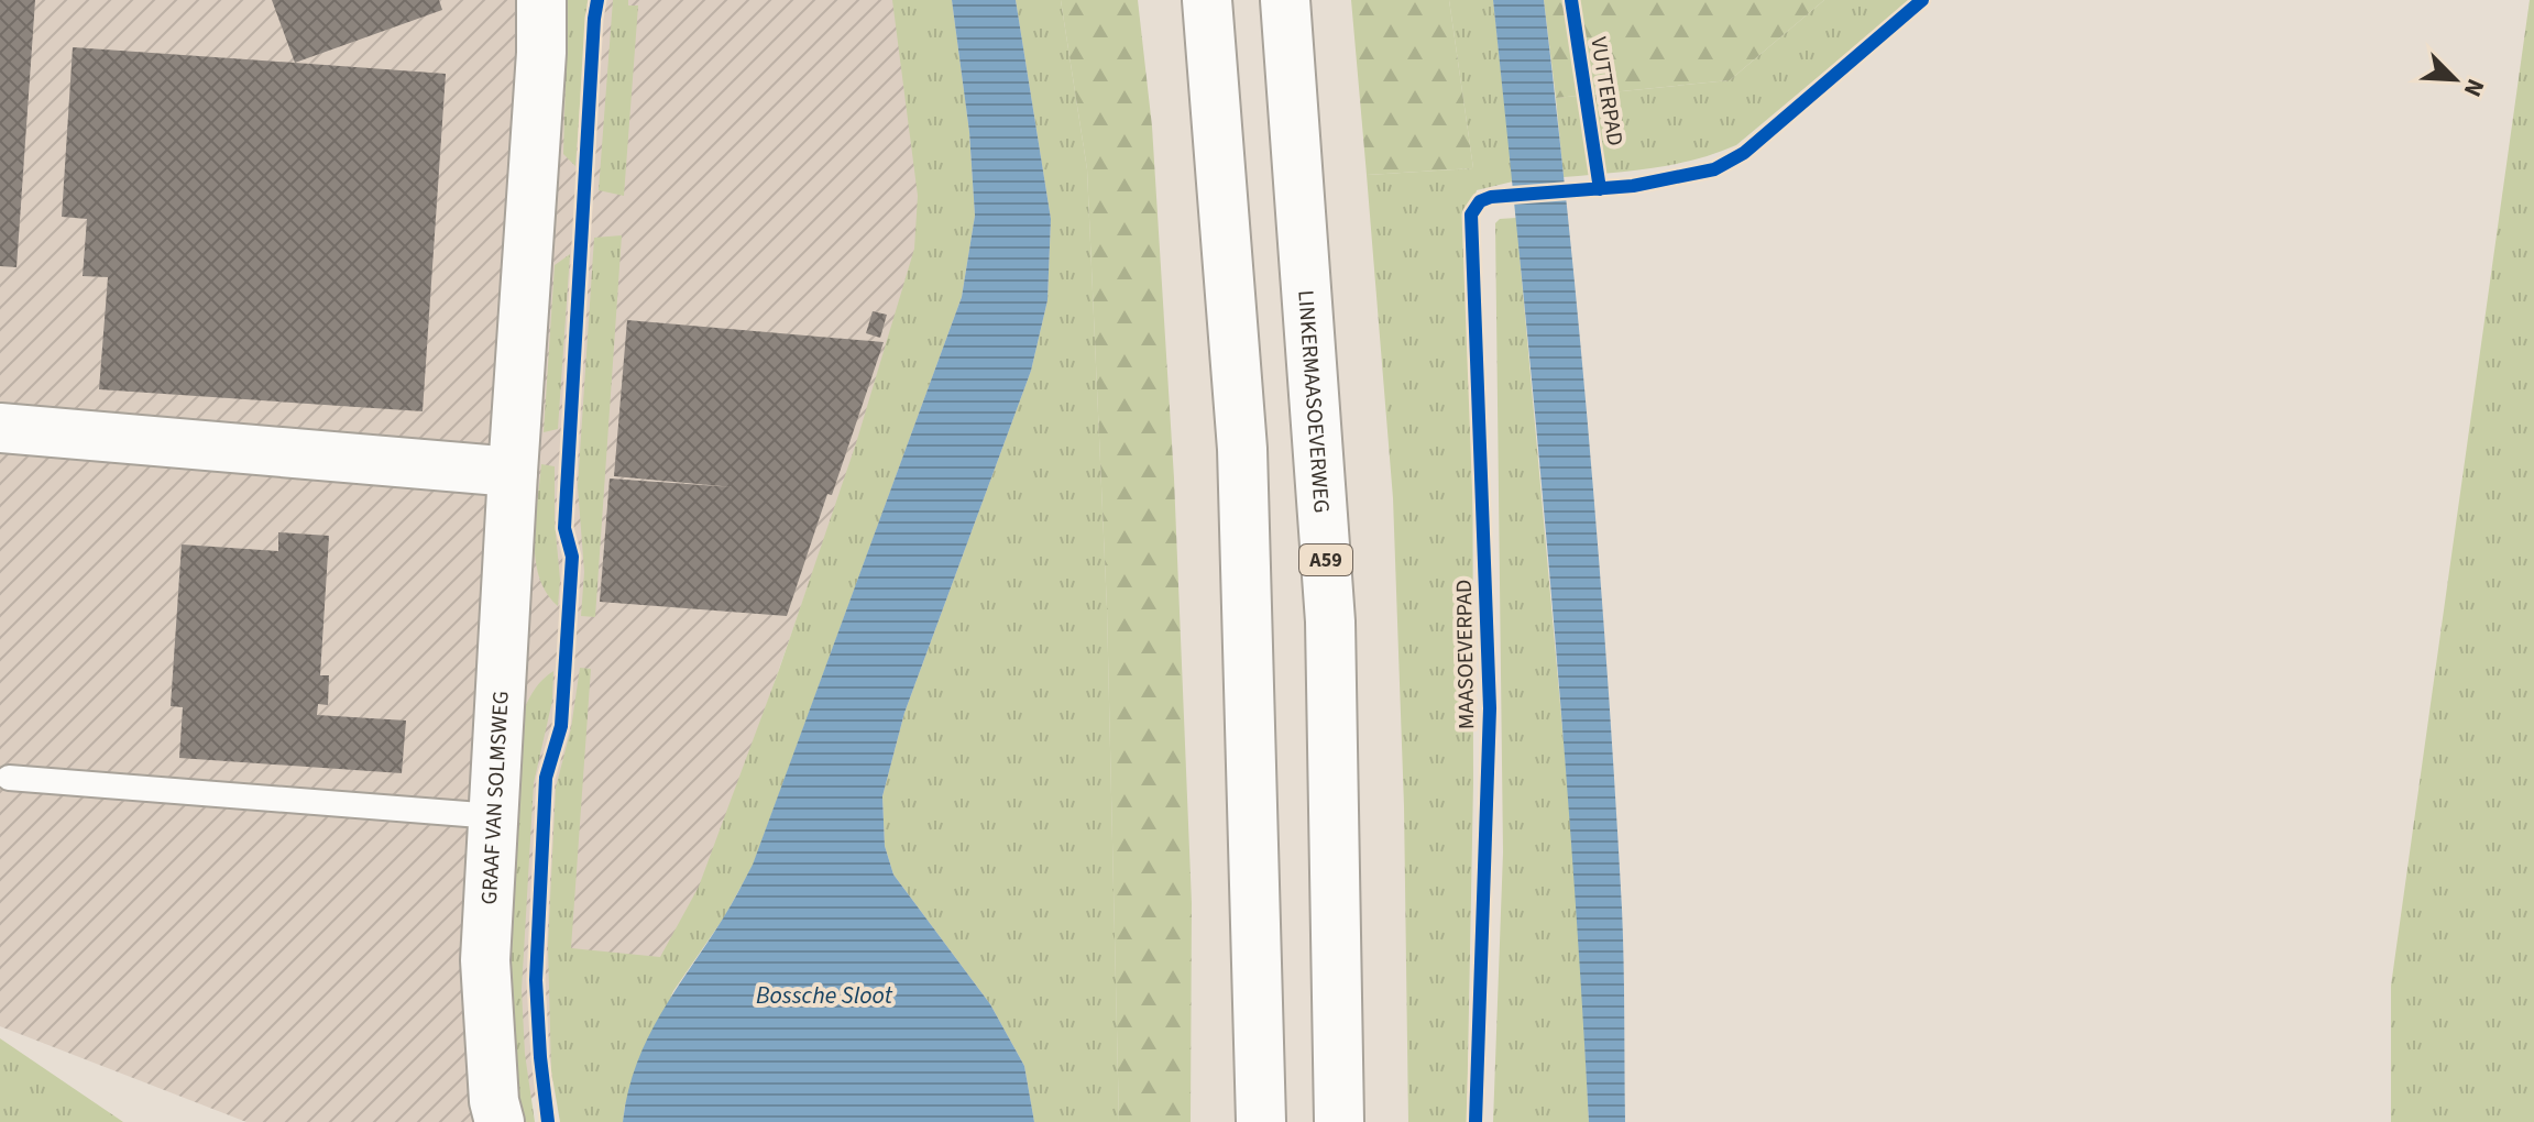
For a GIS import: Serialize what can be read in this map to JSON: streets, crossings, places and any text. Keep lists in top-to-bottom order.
{
  "streets": {
    "main road": ["LINKERMAASOEVERWEG", "A59", "GRAAF VAN SOLMSWEG"],
    "cycle path": ["VUTTERPAD", "MAASOEVERPAD"]
  },
  "water": ["Bossche Sloot"],
  "north": "bottom right"
}
